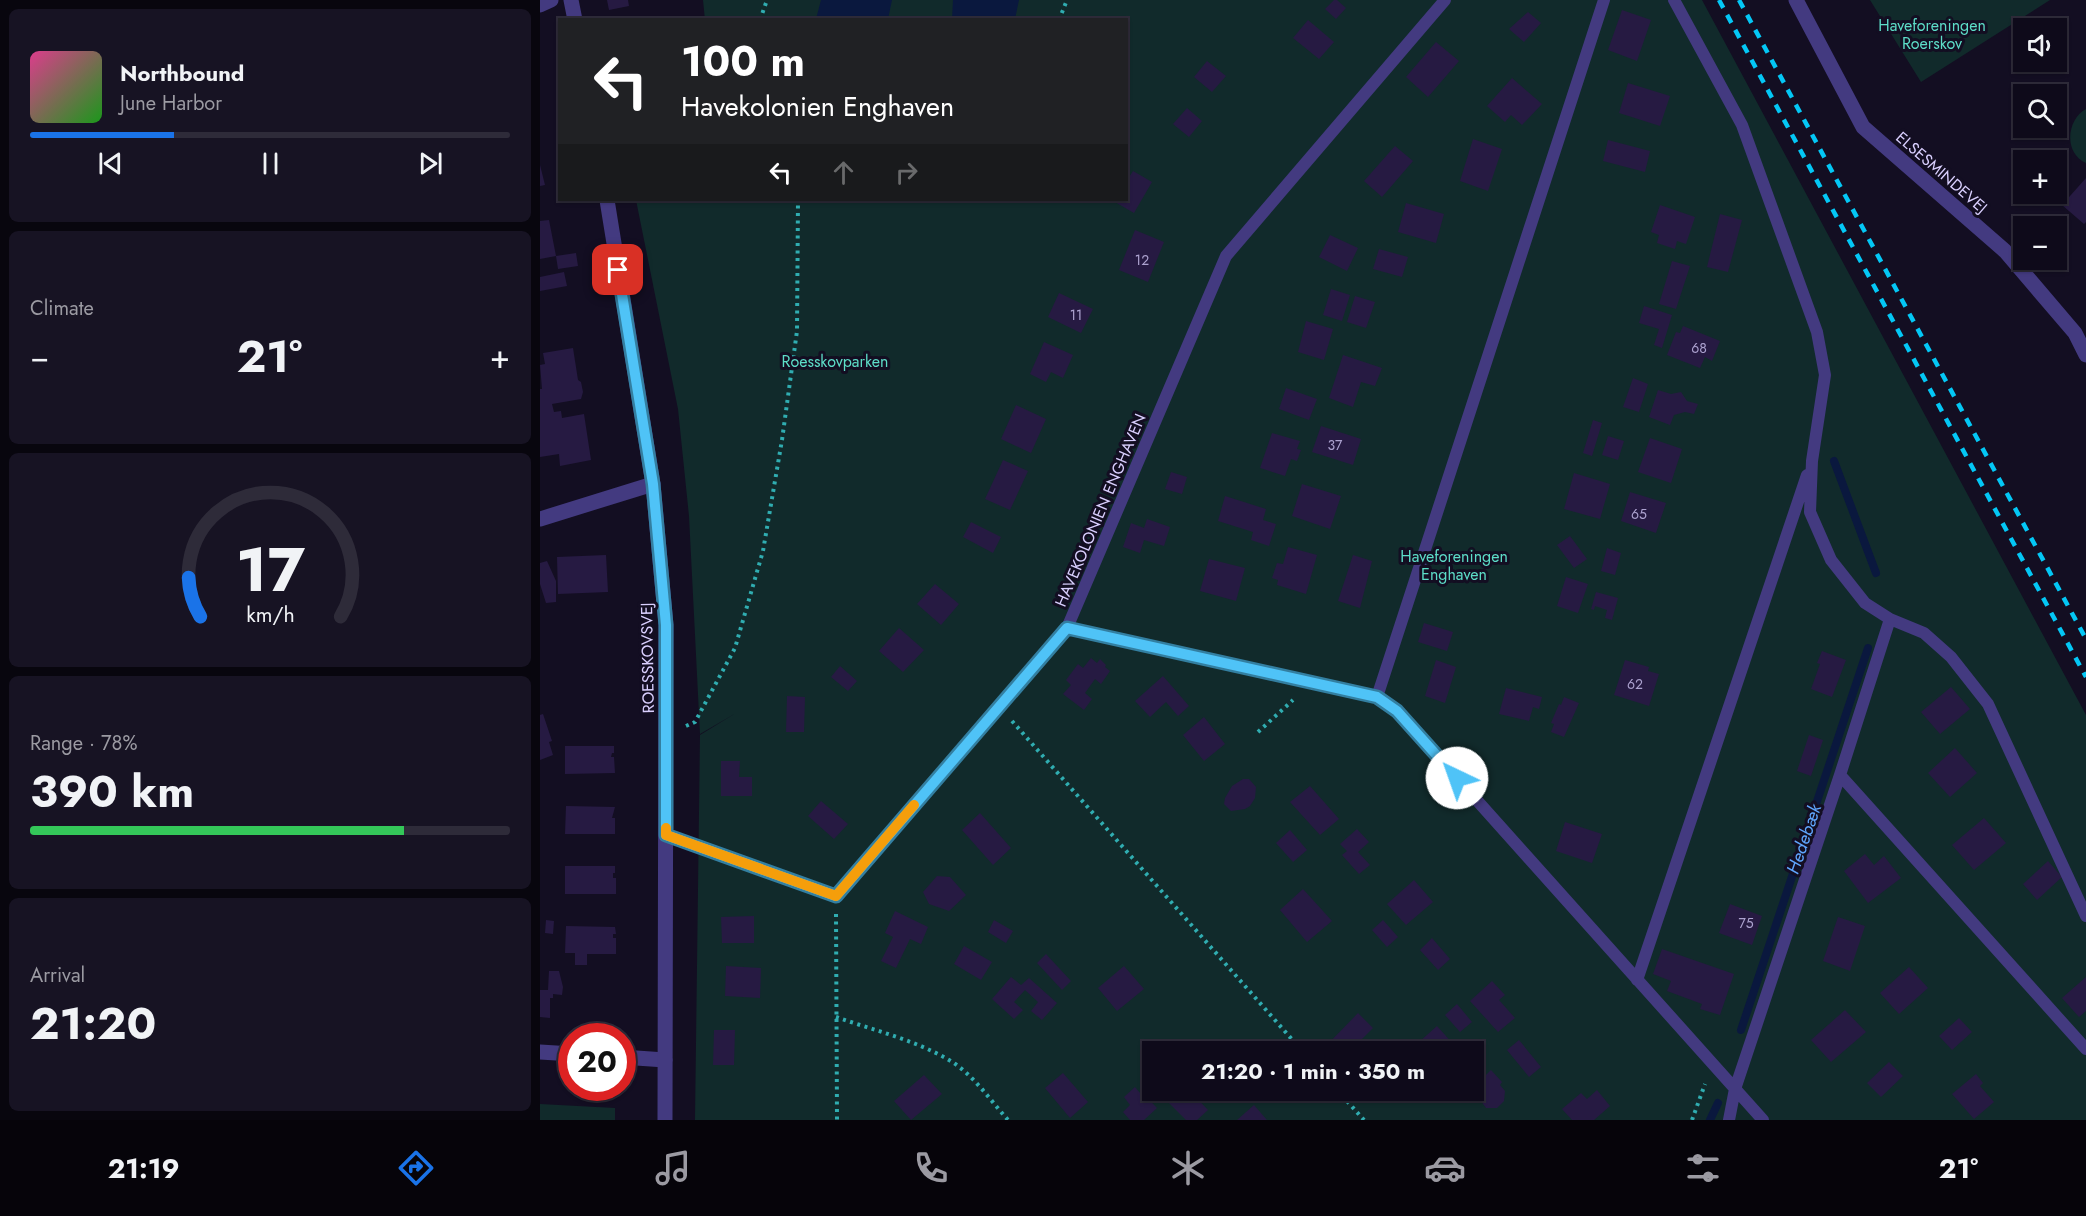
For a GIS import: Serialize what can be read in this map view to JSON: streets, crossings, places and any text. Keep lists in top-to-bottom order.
{
  "streets": {
    "street": ["ELSESMINDEVEJ", "ROESSKOVSVEJ"],
    "lane": ["HAVEKOLONIEN ENGHAVEN"]
  },
  "water": ["Hedebæk"],
  "parks": ["Haveforeningen Roerskov", "Roesskovparken", "Haveforeningen Enghaven"],
  "house_numbers": [
    "12",
    "11",
    "68",
    "37",
    "65",
    "62",
    "75"
  ],
  "page": {
    "map_buttons": ["+", "−"],
    "turn": ["100 m", "Havekolonien Enghaven"],
    "song": ["Northbound", "June Harbor"],
    "tile": [
      "Climate",
      ["Range · 78%", "390 km"],
      ["Arrival", "21:20"]
    ],
    "heat": ["−", "21°", "+"],
    "limit": "20",
    "trip": "21:20 · 1 min · 350 m",
    "tabs": ["21:19", "21°"],
    "gauge": ["17", "km/h"]
  }
}
